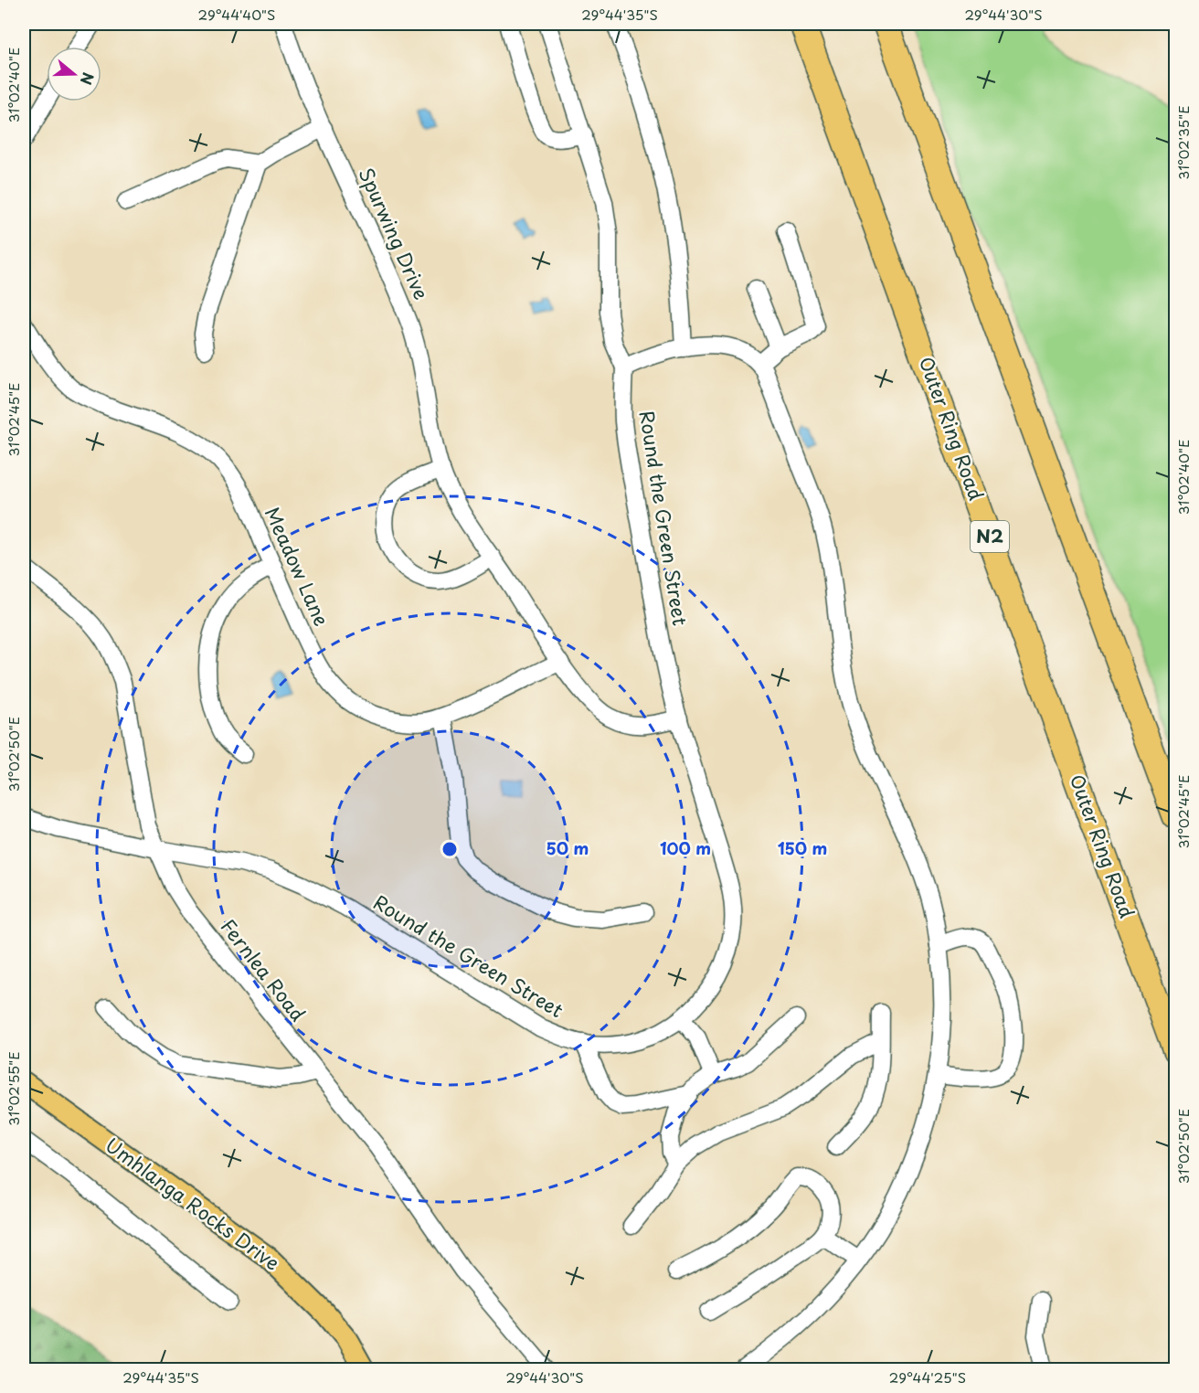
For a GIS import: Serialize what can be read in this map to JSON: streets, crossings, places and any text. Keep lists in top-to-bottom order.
{
  "streets": {
    "highway": ["Outer Ring Road", "N2"],
    "main road": ["Umhlanga Rocks Drive"],
    "street": [
      "Spurwing Drive",
      "Round the Green Street",
      "Meadow Lane",
      "Fernlea Road"
    ]
  },
  "crossings": [
    ["Spurwing Drive", "Round the Green Street"],
    ["Spurwing Drive", "Meadow Lane"],
    ["Round the Green Street", "Fernlea Road"]
  ],
  "north": "right",
  "coordinates": [
    "29°44'40\"S",
    "29°44'35\"S",
    "29°44'30\"S",
    "31°02'40\"E",
    "31°02'35\"E",
    "31°02'45\"E",
    "31°02'50\"E",
    "31°02'55\"E",
    "29°44'25\"S"
  ],
  "rings": ["50 m", "100 m", "150 m"]
}
